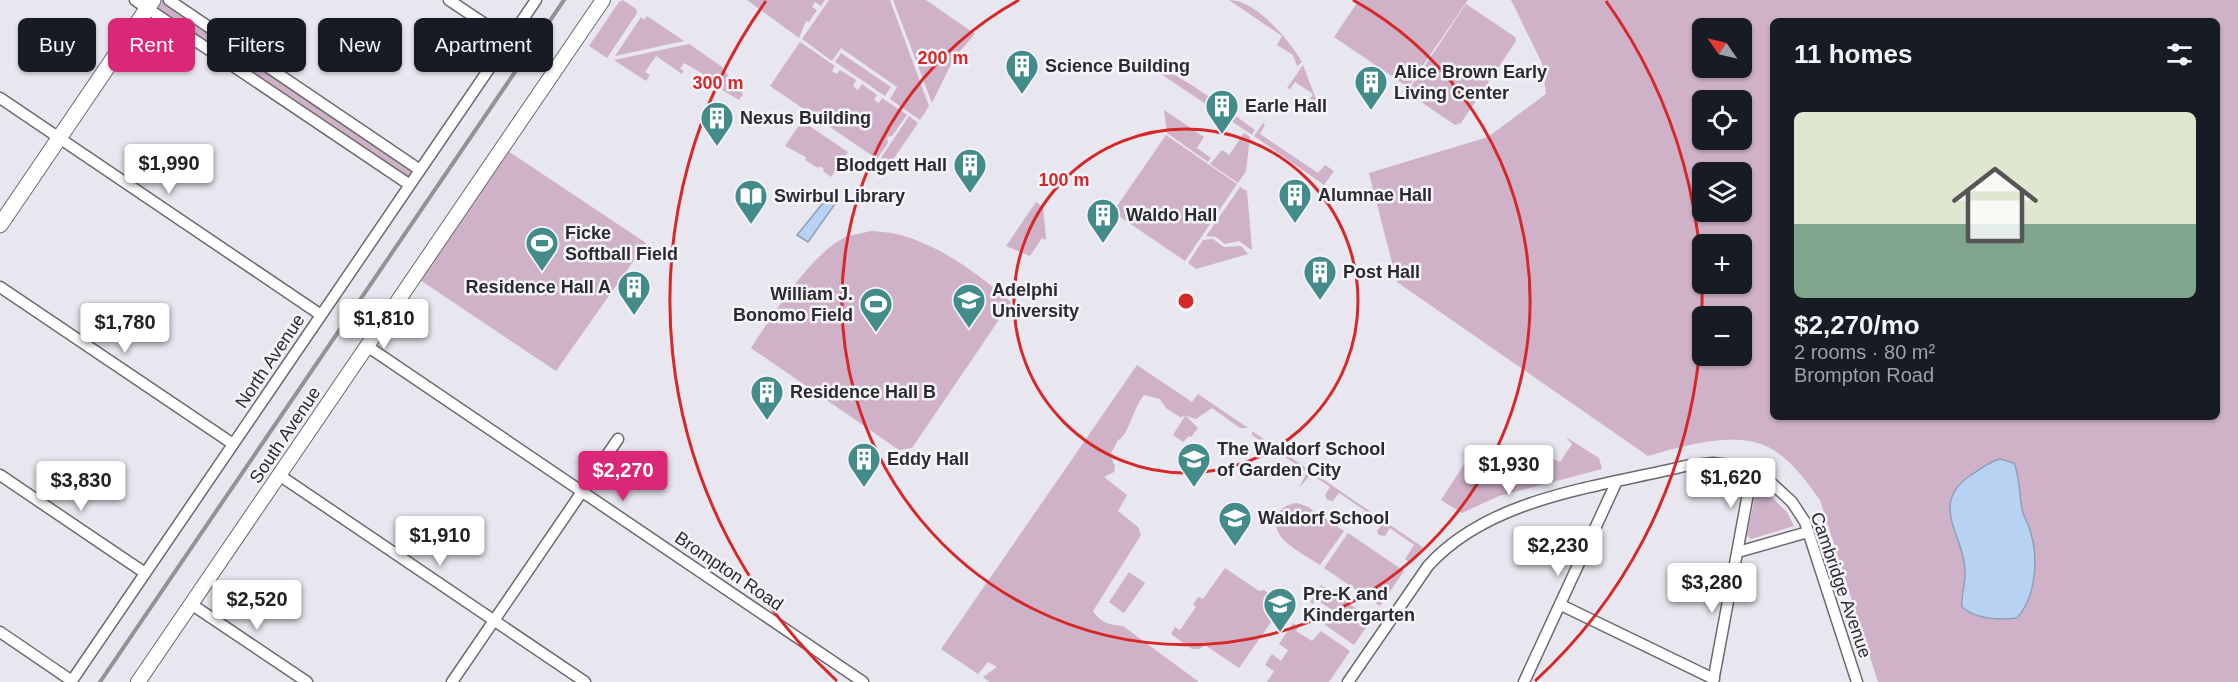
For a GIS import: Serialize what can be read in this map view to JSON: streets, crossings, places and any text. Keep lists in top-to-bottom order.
{
  "streets": {
    "street": [
      "North Avenue",
      "South Avenue",
      "Brompton Road",
      "Cambridge Avenue"
    ]
  },
  "crossings": [
    ["South Avenue", "Brompton Road"]
  ],
  "places": {
    "building": [
      "Science Building",
      "Alice Brown Early Living Center",
      "Earle Hall",
      "Nexus Building",
      "Blodgett Hall",
      "Alumnae Hall",
      "Waldo Hall",
      "Post Hall",
      "Residence Hall A",
      "Residence Hall B",
      "Eddy Hall"
    ],
    "library": ["Swirbul Library"],
    "sports": ["Ficke Softball Field", "William J. Bonomo Field"],
    "school or university": [
      "Adelphi University",
      "The Waldorf School of Garden City",
      "Waldorf School",
      "Pre-K and Kindergarten"
    ]
  },
  "north": "top left",
  "page": {
    "map_buttons": ["+", "−"],
    "chip": [
      "Buy",
      "Rent",
      "Filters",
      "New",
      "Apartment"
    ],
    "heading": "11 homes",
    "list": [
      {
        "name": "$2,270/mo",
        "note": "2 rooms · 80 m² · Brompton Road"
      }
    ],
    "price": [
      "$1,990",
      "$1,810",
      "$1,780",
      "$1,930",
      "$2,270",
      "$1,620",
      "$3,830",
      "$1,910",
      "$2,230",
      "$3,280",
      "$2,520"
    ]
  },
  "rings": ["200 m", "300 m", "100 m"]
}
